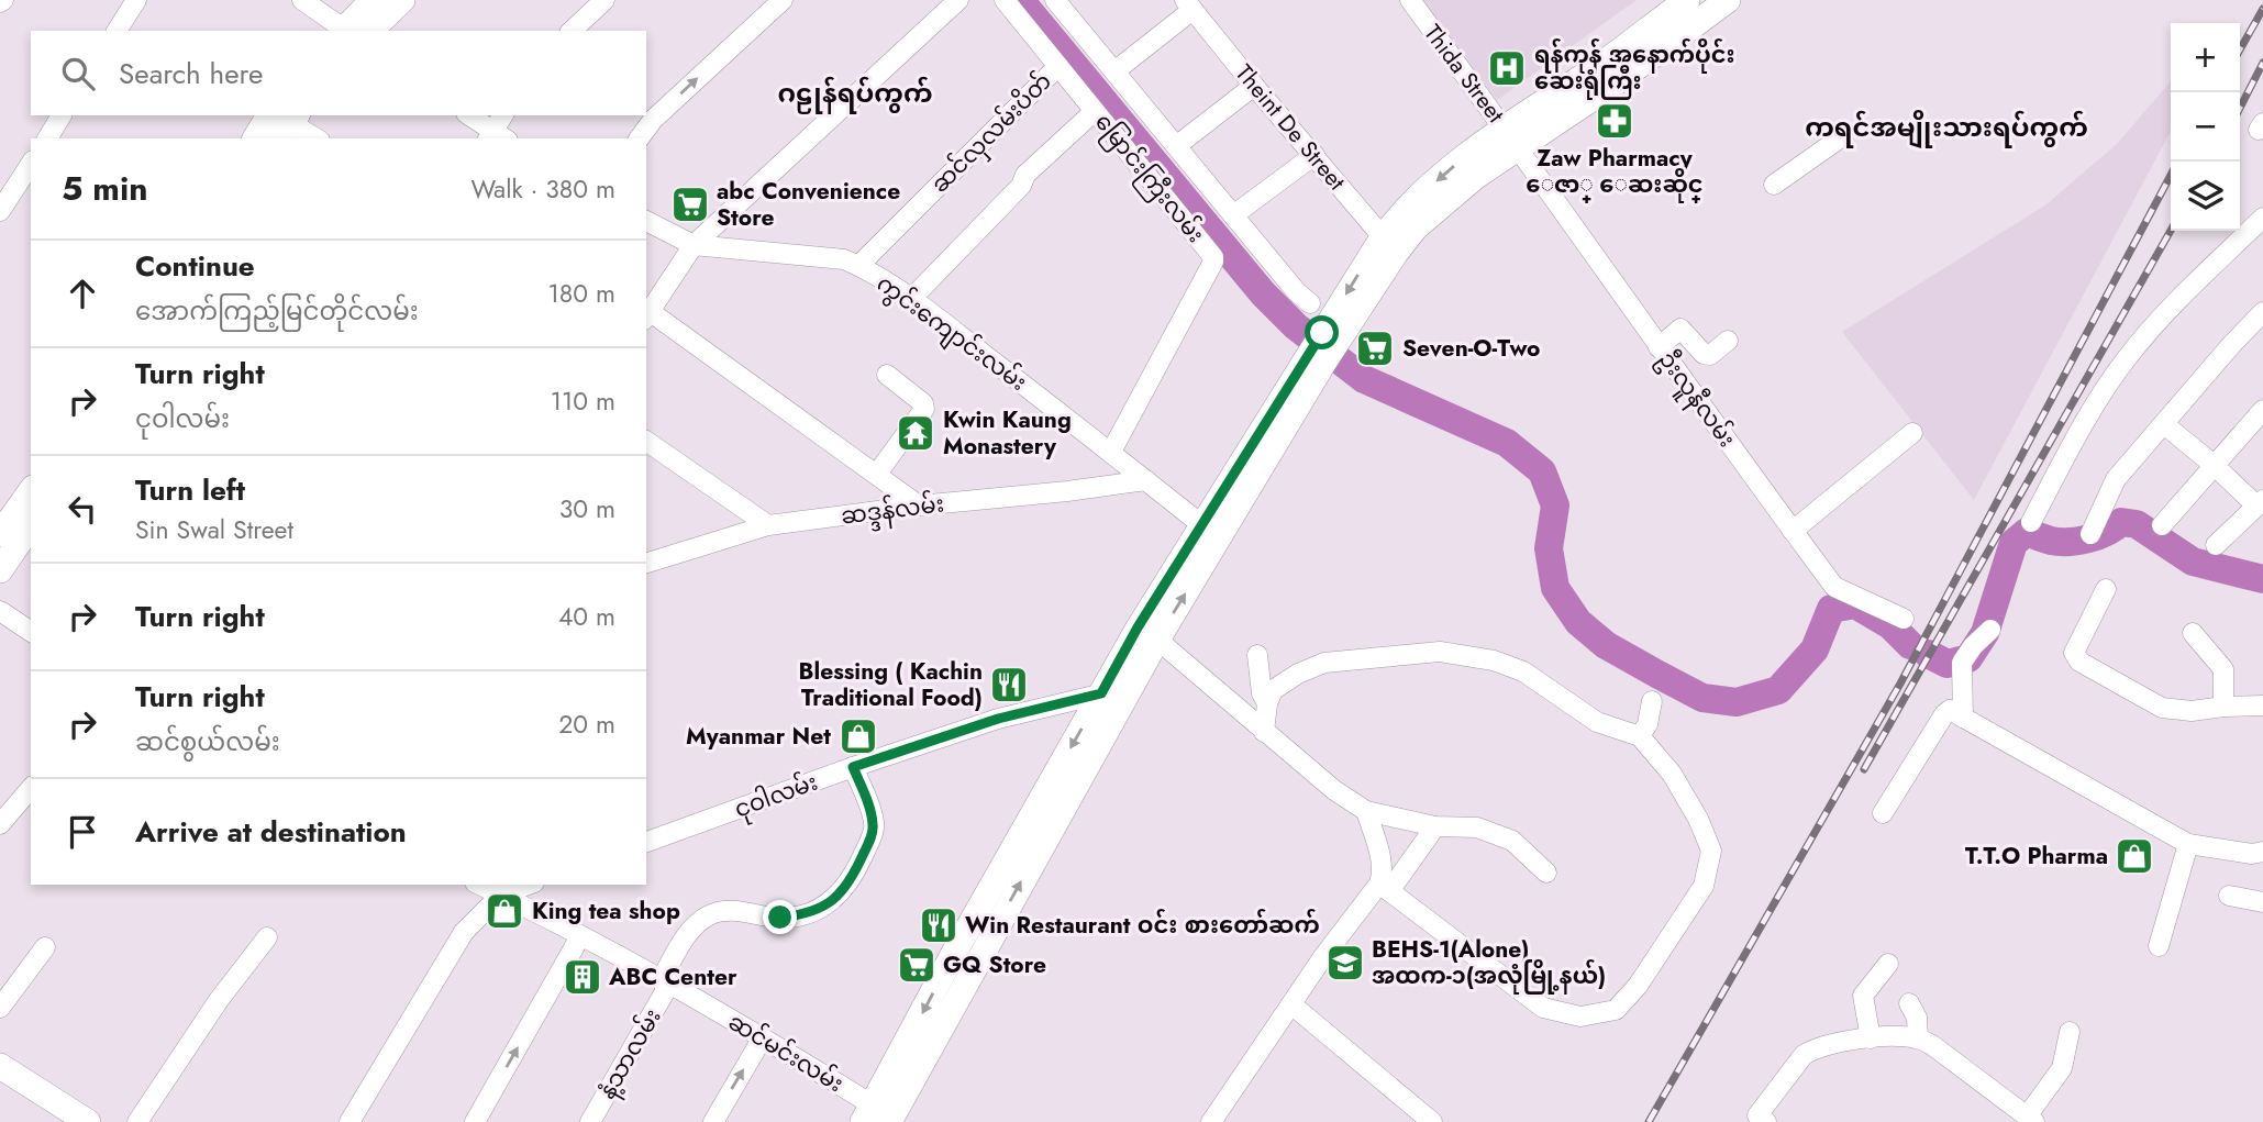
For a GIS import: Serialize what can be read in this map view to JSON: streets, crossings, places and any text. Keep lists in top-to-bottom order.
{
  "streets": {
    "street": [
      "Thida Street",
      "Theint De Street",
      "ဆင်လှလမ်းပိတ်",
      "မြောင်းကြီးလမ်း",
      "ကွင်းကျောင်းလမ်း",
      "ဦးလူနီလမ်း",
      "ဆဒ္ဒန်လမ်း",
      "ငုဝါလမ်း",
      "ဆင်မင်းလမ်း",
      "နံ့သာလမ်း"
    ]
  },
  "crossings": [
    ["Thida Street", "ဦးလူနီလမ်း"],
    ["ဆင်လှလမ်းပိတ်", "မြောင်းကြီးလမ်း"],
    ["ဆင်လှလမ်းပိတ်", "ကွင်းကျောင်းလမ်း"],
    ["မြောင်းကြီးလမ်း", "ကွင်းကျောင်းလမ်း"],
    ["ကွင်းကျောင်းလမ်း", "ဆဒ္ဒန်လမ်း"],
    ["ငုဝါလမ်း", "နံ့သာလမ်း"],
    ["ဆင်မင်းလမ်း", "နံ့သာလမ်း"]
  ],
  "districts": ["ဂဠုန်ရပ်ကွက်", "ကရင်အမျိုးသားရပ်ကွက်"],
  "places": {
    "hospital": ["ရန်ကုန် အနောက်ပိုင်း ဆေးရုံကြီး"],
    "pharmacy": ["Zaw Pharmacy ေဇာ္ ေဆးဆိုင္"],
    "supermarket": ["abc Convenience Store", "Seven-O-Two", "GQ Store"],
    "temple": ["Kwin Kaung Monastery"],
    "restaurant": ["Blessing ( Kachin Traditional Food)", "Win Restaurant ဝင်း စားတော်ဆက်"],
    "shop": ["Myanmar Net", "T.T.O Pharma", "King tea shop"],
    "school or university": ["BEHS-1(Alone) အထက-၁(အလုံမြို့နယ်)"],
    "building": ["ABC Center"]
  },
  "page": {
    "map_buttons": ["+", "−"],
    "search": "Search here",
    "heading": ["5 min", "Walk · 380 m"],
    "list": [
      ["Continue", "အောက်ကြည့်မြင်တိုင်လမ်း", "180 m"],
      ["Turn right", "ငုဝါလမ်း", "110 m"],
      ["Turn left", "Sin Swal Street", "30 m"],
      ["Turn right", "40 m"],
      ["Turn right", "ဆင်စွယ်လမ်း", "20 m"],
      "Arrive at destination"
    ]
  }
}
